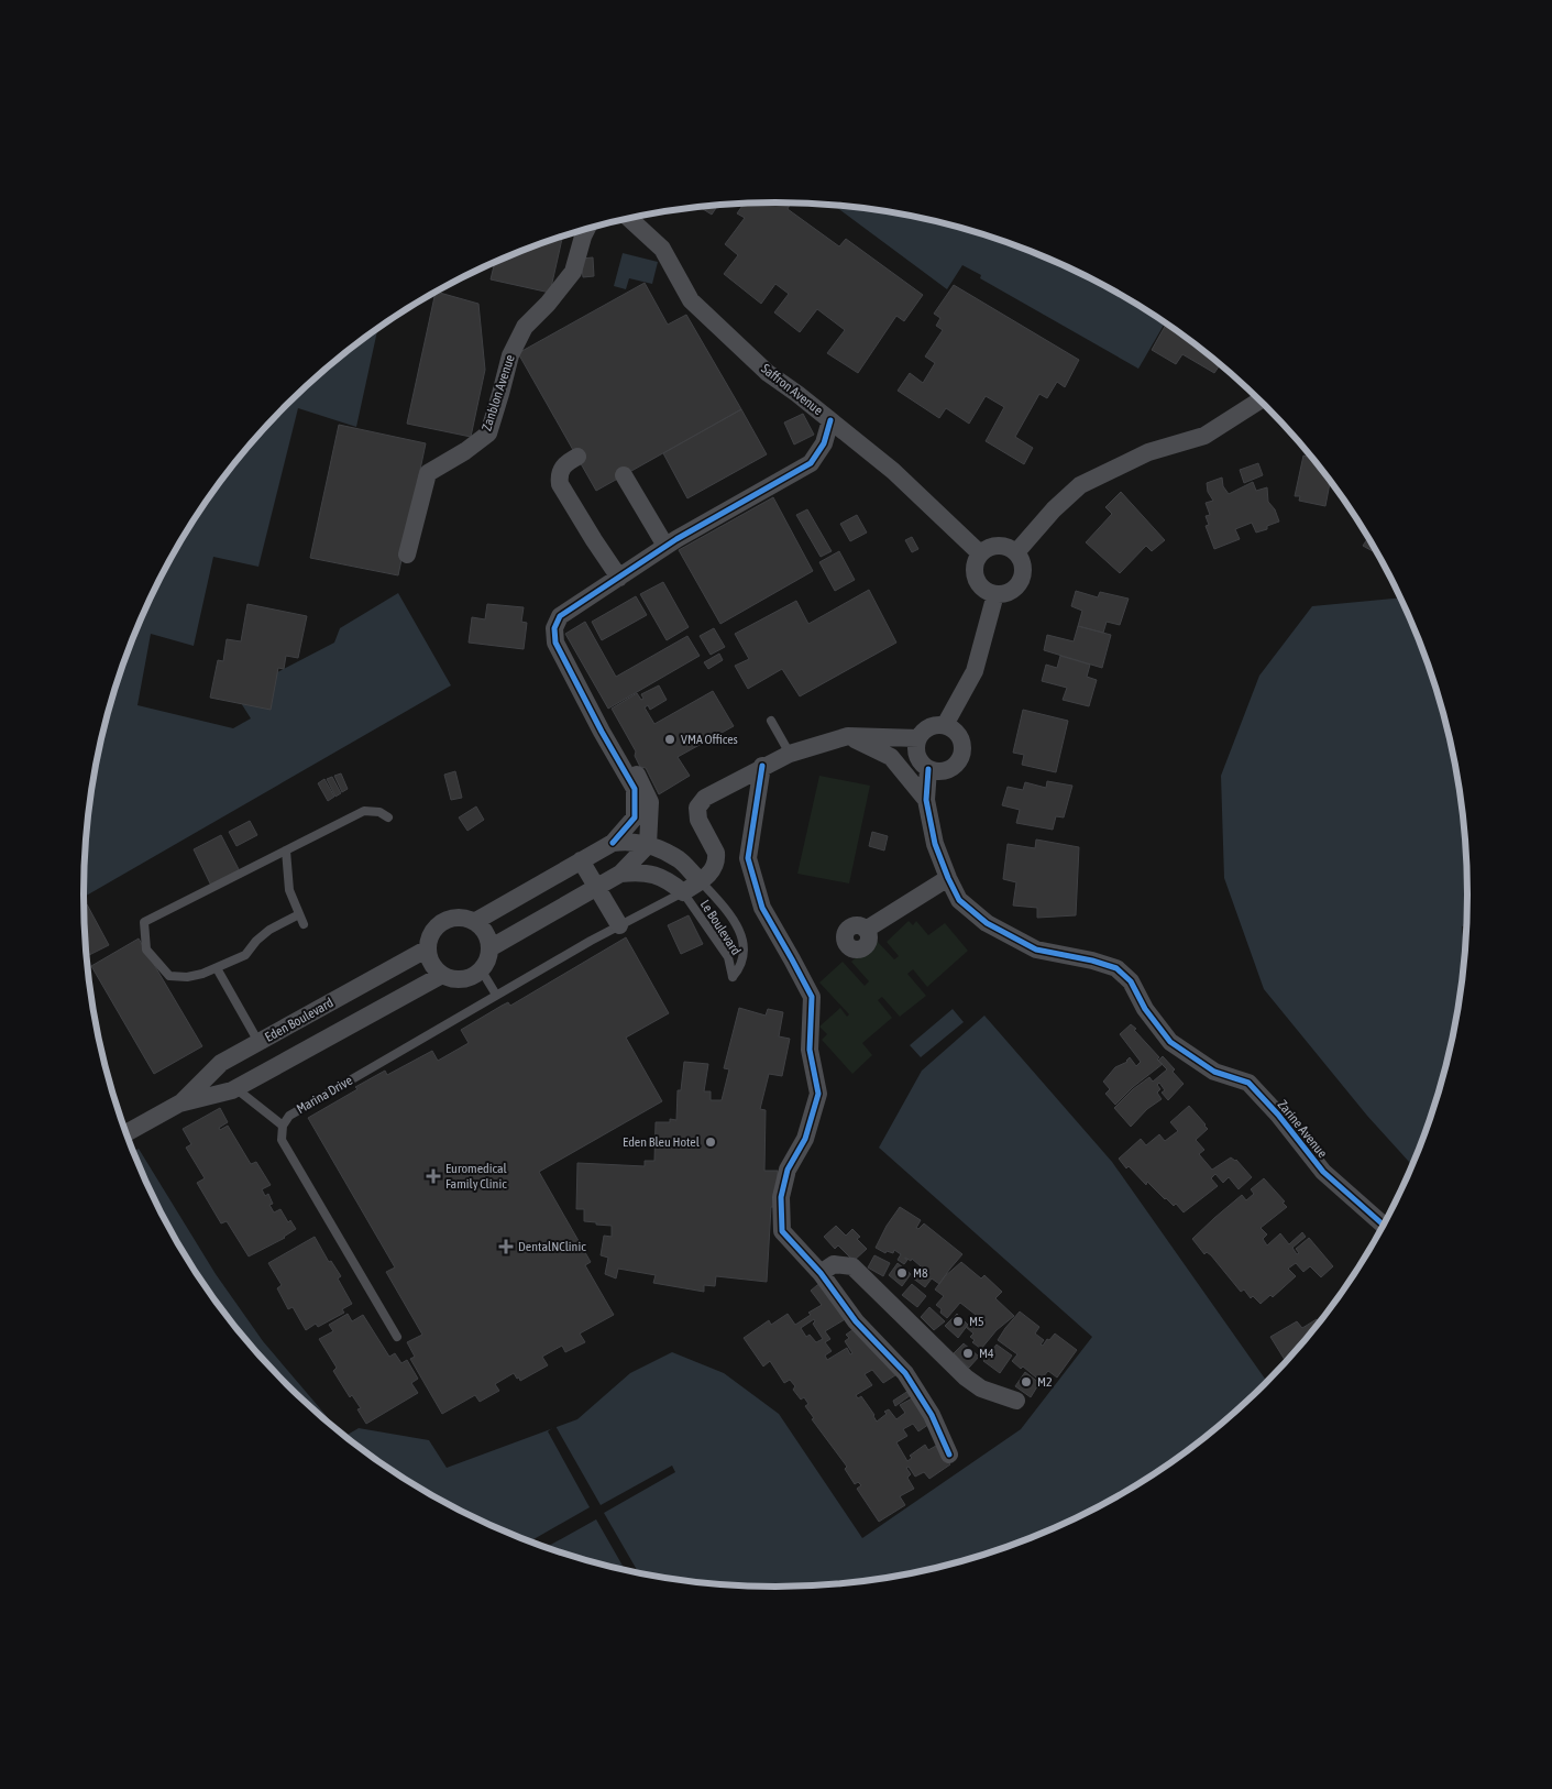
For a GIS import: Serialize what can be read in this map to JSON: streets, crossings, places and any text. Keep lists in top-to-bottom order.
{
  "streets": {
    "street": [
      "Saffron Avenue",
      "Zanblon Avenue",
      "Eden Boulevard",
      "Marina Drive",
      "Zarine Avenue"
    ],
    "lane": ["Le Boulevard"]
  },
  "crossings": [
    ["Le Boulevard", "Marina Drive"]
  ],
  "places": {
    "other": [
      "VMA Offices",
      "Eden Bleu Hotel",
      "M8",
      "M5",
      "M4",
      "M2"
    ],
    "health": ["Euromedical Family Clinic", "DentalNClinic"]
  }
}
